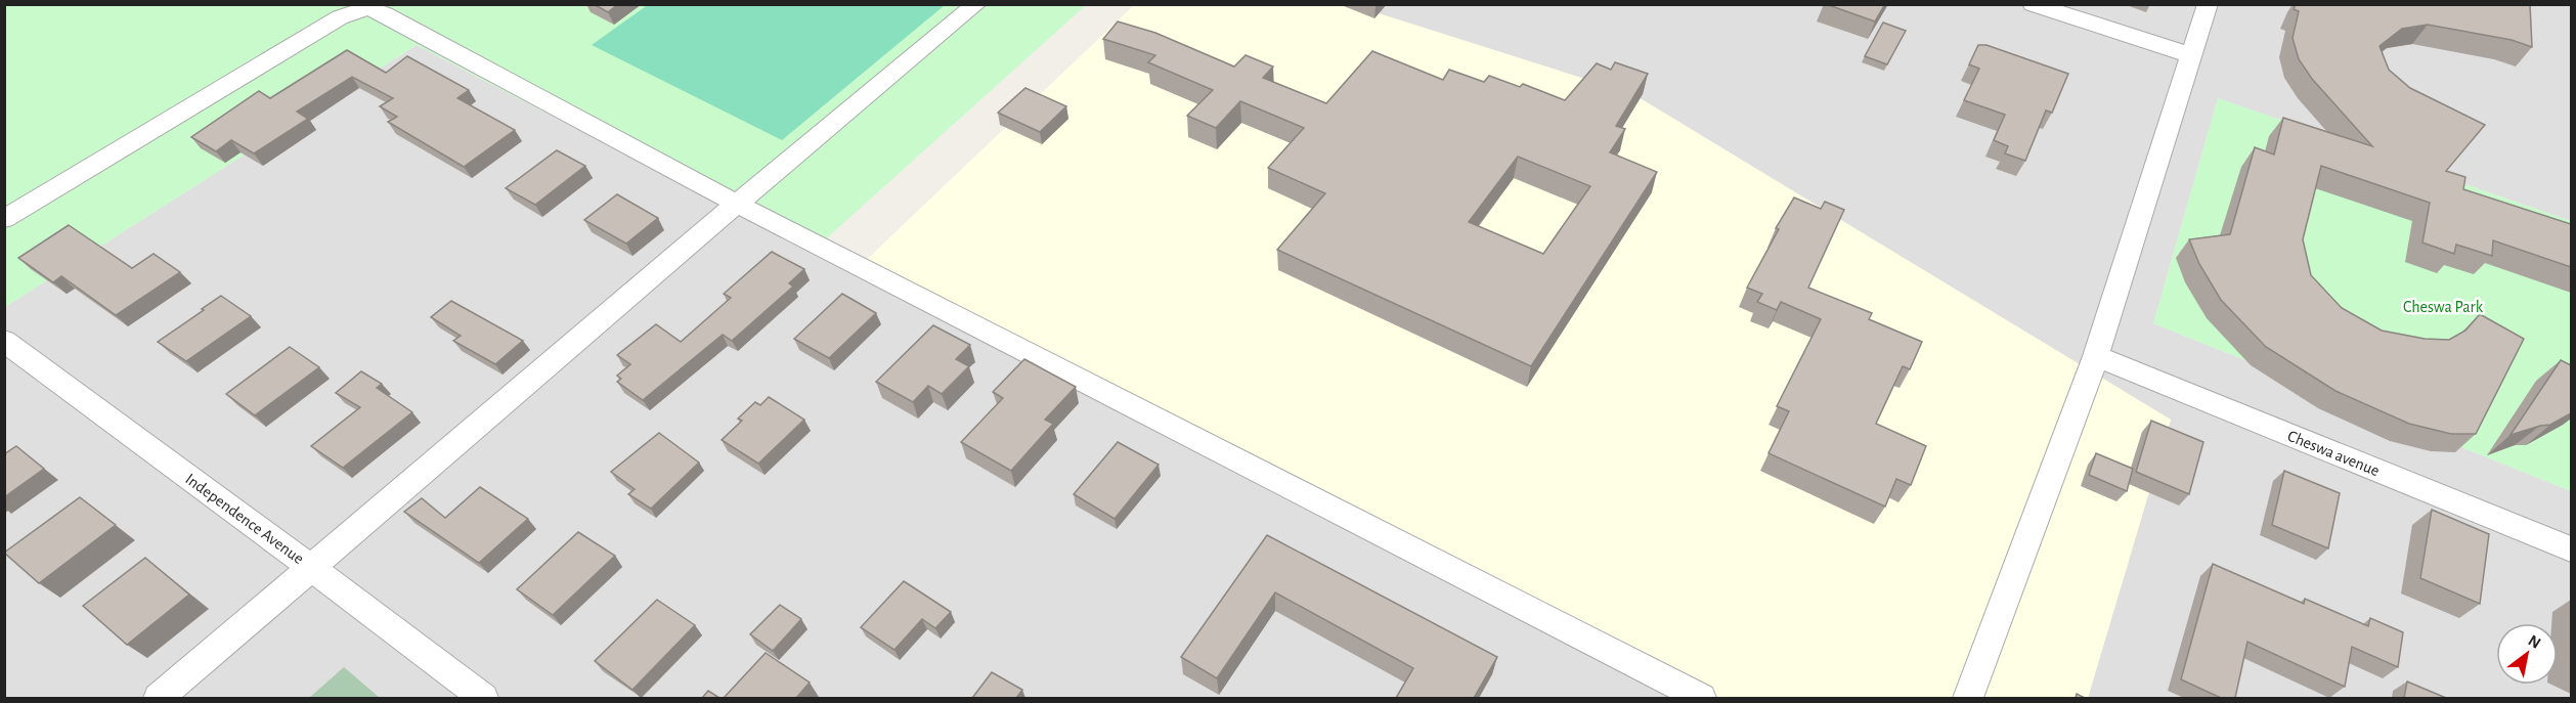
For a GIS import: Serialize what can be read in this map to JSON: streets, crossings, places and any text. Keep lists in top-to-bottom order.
{
  "streets": {
    "street": ["Cheswa avenue", "Independence Avenue"]
  },
  "parks": ["Cheswa Park"],
  "north": "top right"
}
